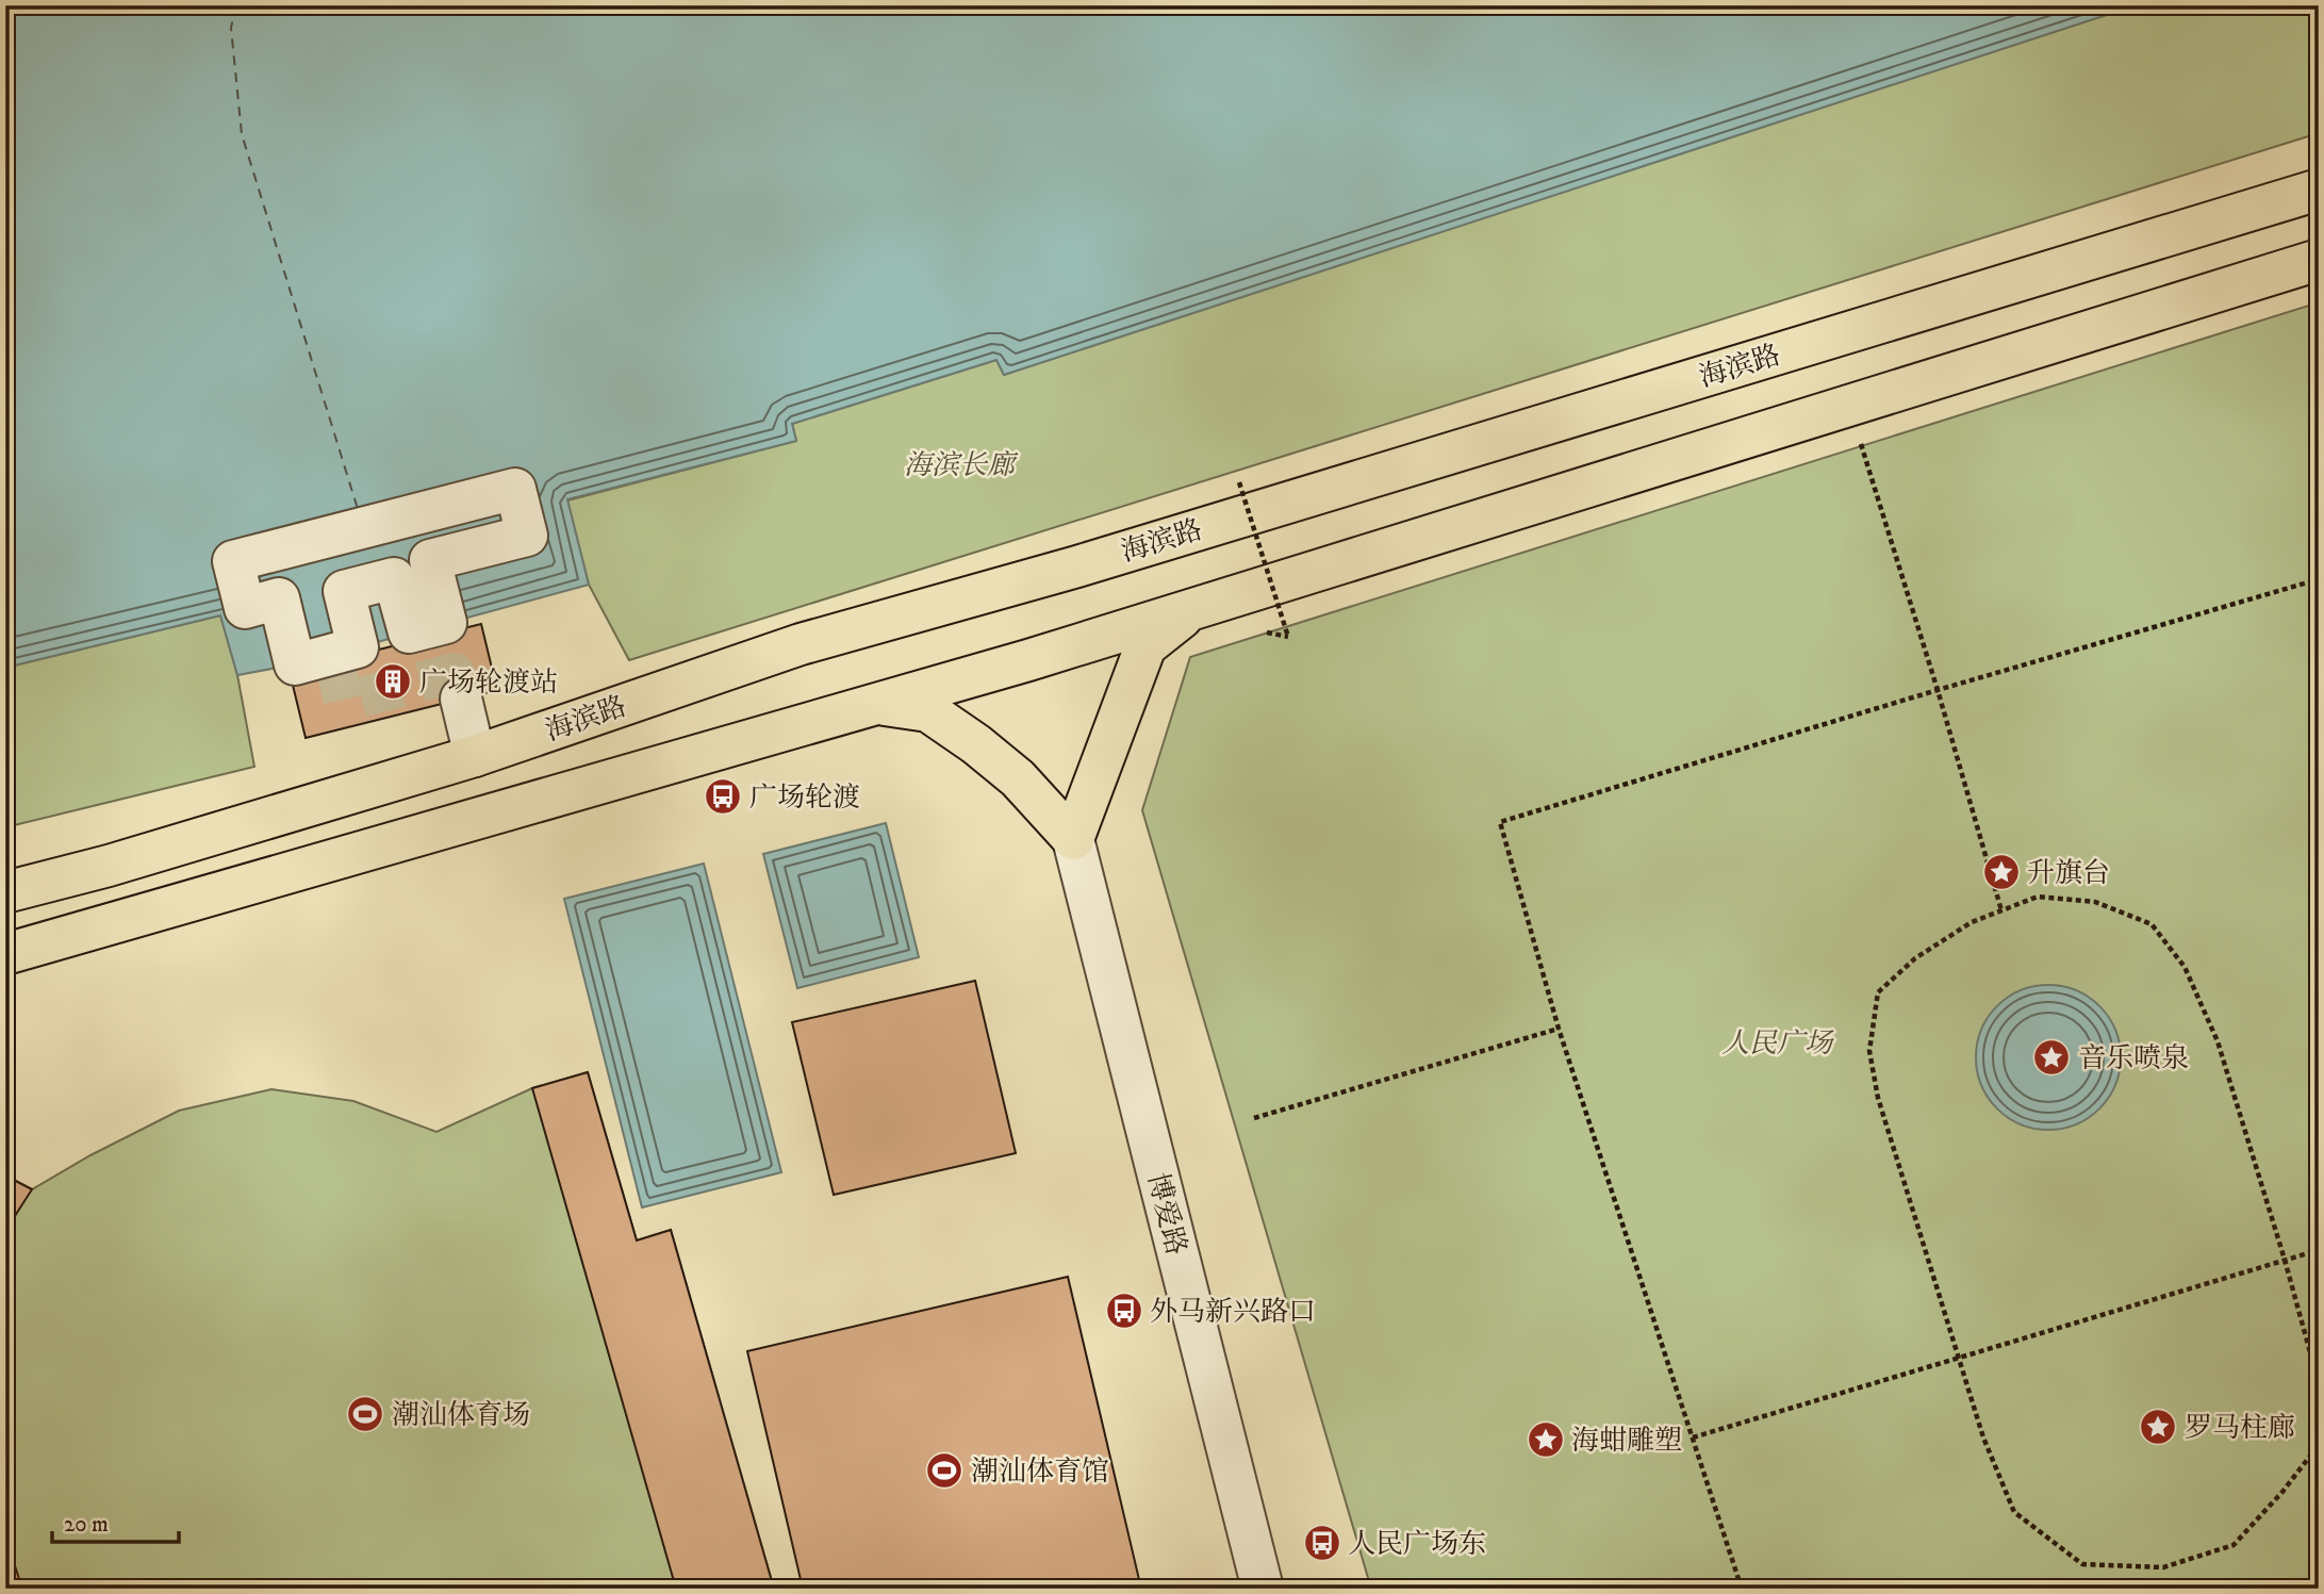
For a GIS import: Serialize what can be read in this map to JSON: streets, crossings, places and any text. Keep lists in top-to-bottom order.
{
  "streets": {
    "main road": ["海滨路"],
    "street": ["博爱路"]
  },
  "parks": ["海滨长廊", "人民广场"],
  "places": {
    "building": ["广场轮渡站"],
    "bus stop": ["广场轮渡", "外马新兴路口", "人民广场东"],
    "place": [
      "升旗台",
      "音乐喷泉",
      "罗马柱廊",
      "海蚶雕塑"
    ],
    "sports": ["潮汕体育场", "潮汕体育馆"]
  },
  "scale_bar": "20 m"
}
